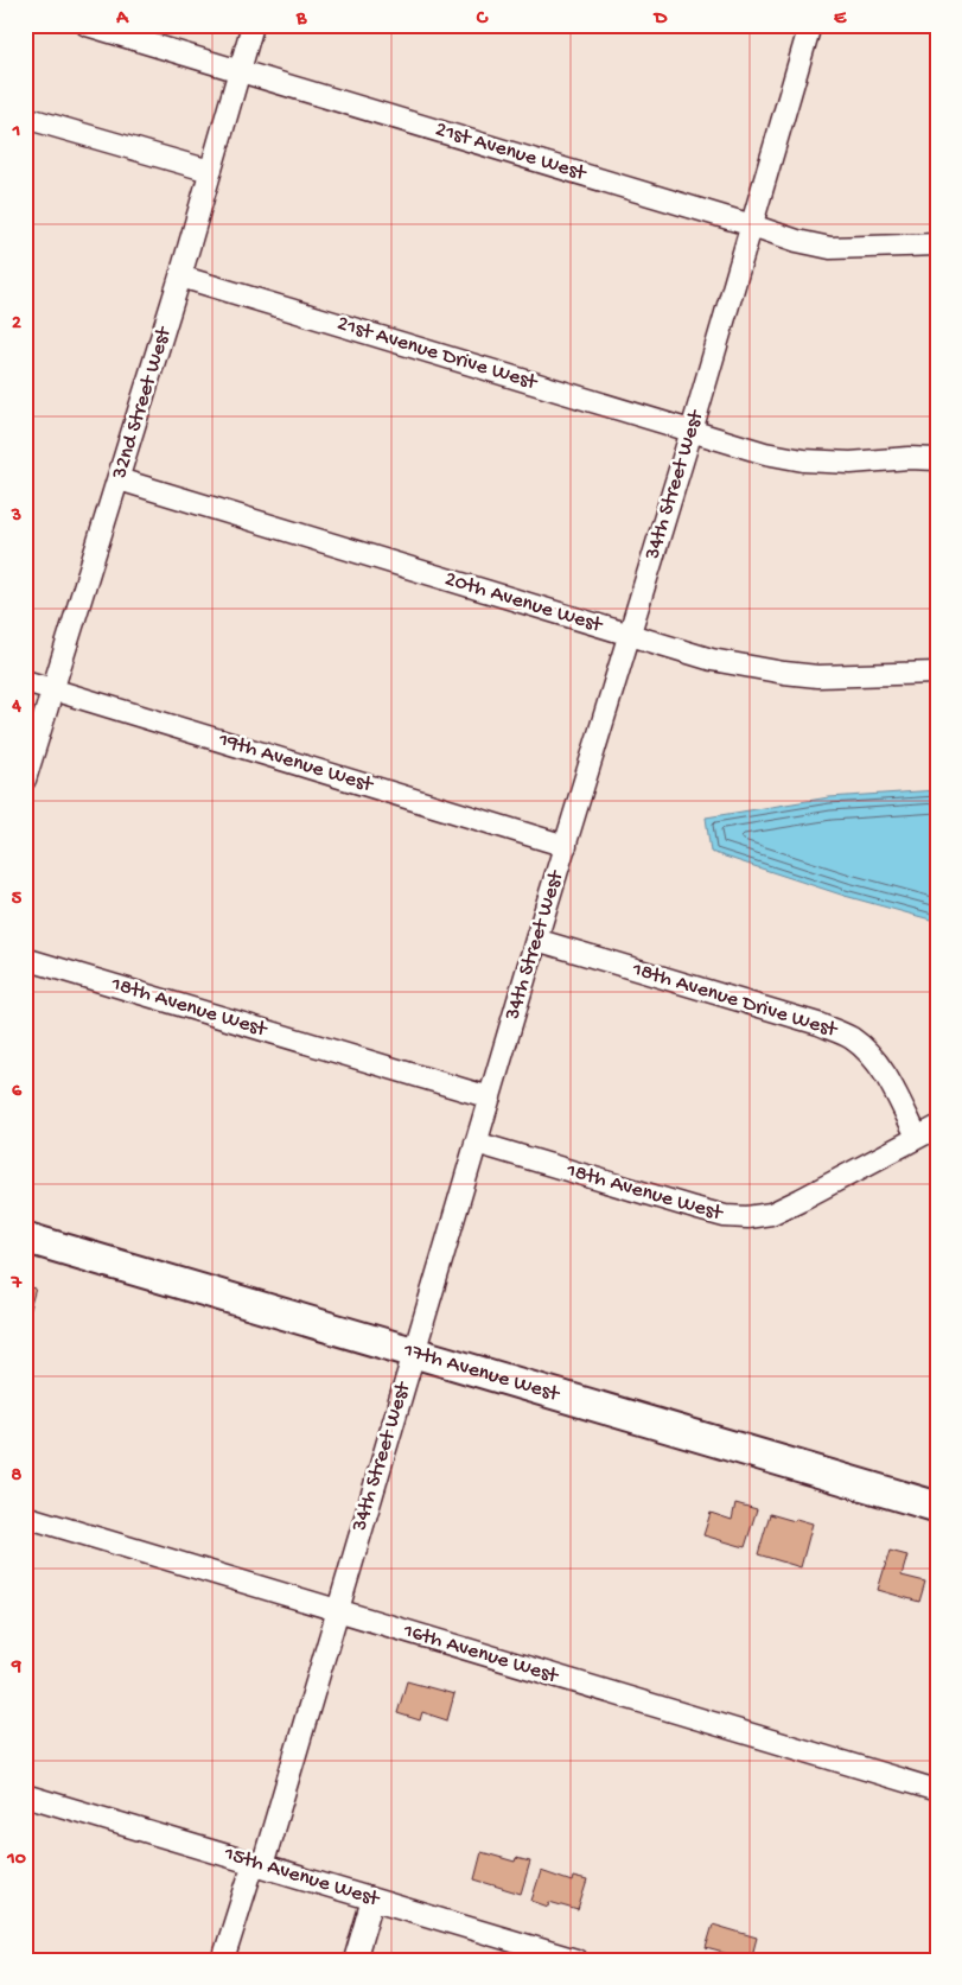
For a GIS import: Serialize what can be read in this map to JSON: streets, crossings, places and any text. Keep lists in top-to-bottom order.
{
  "streets": {
    "street": [
      "21st Avenue West",
      "21st Avenue Drive West",
      "32nd Street West",
      "34th Street West",
      "20th Avenue West",
      "19th Avenue West",
      "18th Avenue Drive West",
      "18th Avenue West",
      "17th Avenue West",
      "16th Avenue West",
      "15th Avenue West"
    ]
  },
  "crossings": [
    ["21st Avenue West", "32nd Street West"],
    ["21st Avenue West", "34th Street West"],
    ["21st Avenue Drive West", "32nd Street West"],
    ["21st Avenue Drive West", "34th Street West"],
    ["32nd Street West", "20th Avenue West"],
    ["32nd Street West", "19th Avenue West"],
    ["34th Street West", "20th Avenue West"],
    ["34th Street West", "19th Avenue West"],
    ["34th Street West", "18th Avenue Drive West"],
    ["34th Street West", "18th Avenue West"],
    ["34th Street West", "17th Avenue West"],
    ["34th Street West", "16th Avenue West"],
    ["34th Street West", "15th Avenue West"],
    ["18th Avenue Drive West", "18th Avenue West"]
  ],
  "grid": {
    "columns": [
      "A",
      "B",
      "C",
      "D",
      "E"
    ],
    "rows": [
      "1",
      "2",
      "3",
      "4",
      "5",
      "6",
      "7",
      "8",
      "9",
      "10"
    ]
  }
}
